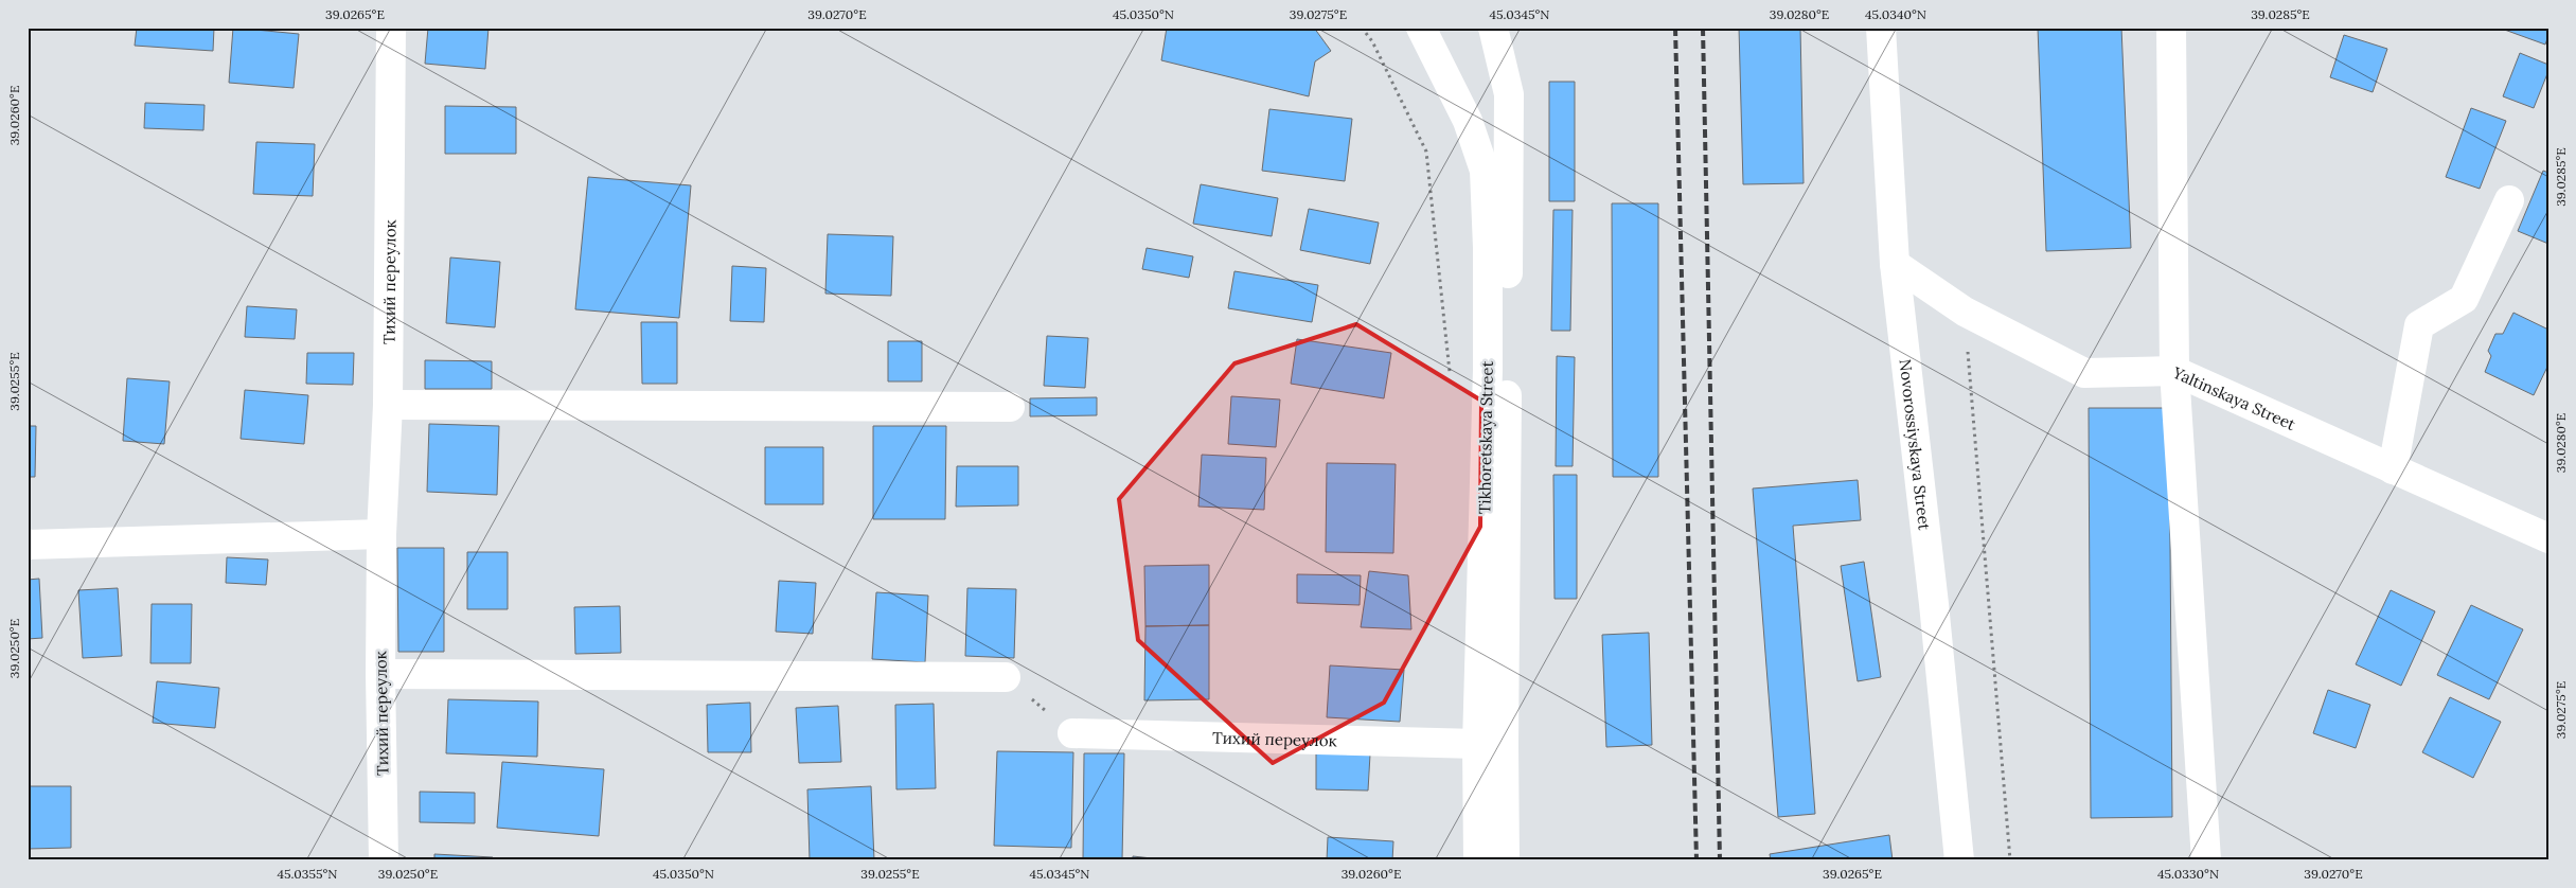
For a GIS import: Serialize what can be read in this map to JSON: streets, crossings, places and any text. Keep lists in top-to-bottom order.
{
  "streets": {
    "main road": [
      "Тихий переулок",
      "Yaltinskaya Street",
      "Tikhoretskaya Street",
      "Novorossiyskaya Street"
    ]
  },
  "crossings": [
    ["Тихий переулок", "Tikhoretskaya Street"],
    ["Yaltinskaya Street", "Novorossiyskaya Street"]
  ],
  "coordinates": [
    "39.0265°E",
    "39.0270°E",
    "45.0350°N",
    "39.0275°E",
    "45.0345°N",
    "39.0280°E",
    "45.0340°N",
    "39.0285°E",
    "39.0260°E",
    "39.0255°E",
    "39.0250°E",
    "45.0355°N",
    "45.0330°N"
  ]
}
